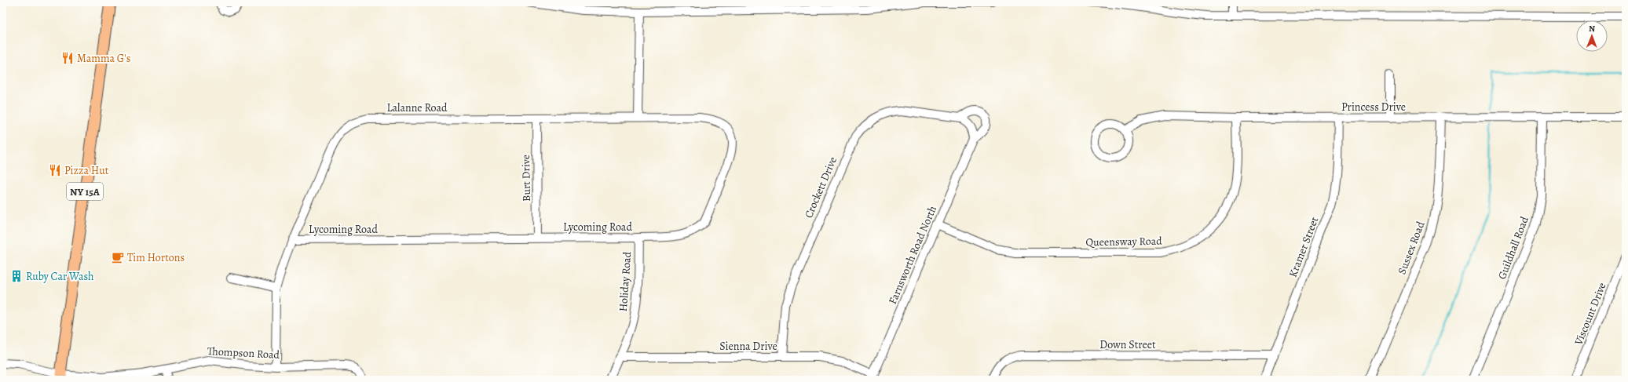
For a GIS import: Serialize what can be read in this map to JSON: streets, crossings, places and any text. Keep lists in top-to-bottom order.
{
  "streets": {
    "main road": ["NY 15A"],
    "street": [
      "Princess Drive",
      "Lalanne Road",
      "Burt Drive",
      "Crockett Drive",
      "Lycoming Road",
      "Queensway Road",
      "Kramer Street",
      "Sussex Road",
      "Guildhall Road",
      "Farnsworth Road North",
      "Holiday Road",
      "Viscount Drive",
      "Down Street",
      "Sienna Drive",
      "Thompson Road"
    ]
  },
  "crossings": [
    ["Princess Drive", "Queensway Road"],
    ["Princess Drive", "Kramer Street"],
    ["Princess Drive", "Sussex Road"],
    ["Princess Drive", "Guildhall Road"],
    ["Lalanne Road", "Burt Drive"],
    ["Lalanne Road", "Lycoming Road"],
    ["Lalanne Road", "Thompson Road"],
    ["Burt Drive", "Lycoming Road"],
    ["Crockett Drive", "Sienna Drive"],
    ["NY 15A", "Thompson Road"],
    ["Lycoming Road", "Holiday Road"],
    ["Queensway Road", "Farnsworth Road North"],
    ["Kramer Street", "Down Street"],
    ["Farnsworth Road North", "Sienna Drive"],
    ["Holiday Road", "Sienna Drive"]
  ],
  "places": {
    "restaurant": ["Mamma G's", "Pizza Hut"],
    "cafe": ["Tim Hortons"],
    "building": ["Ruby Car Wash"]
  },
  "north": "top"
}
